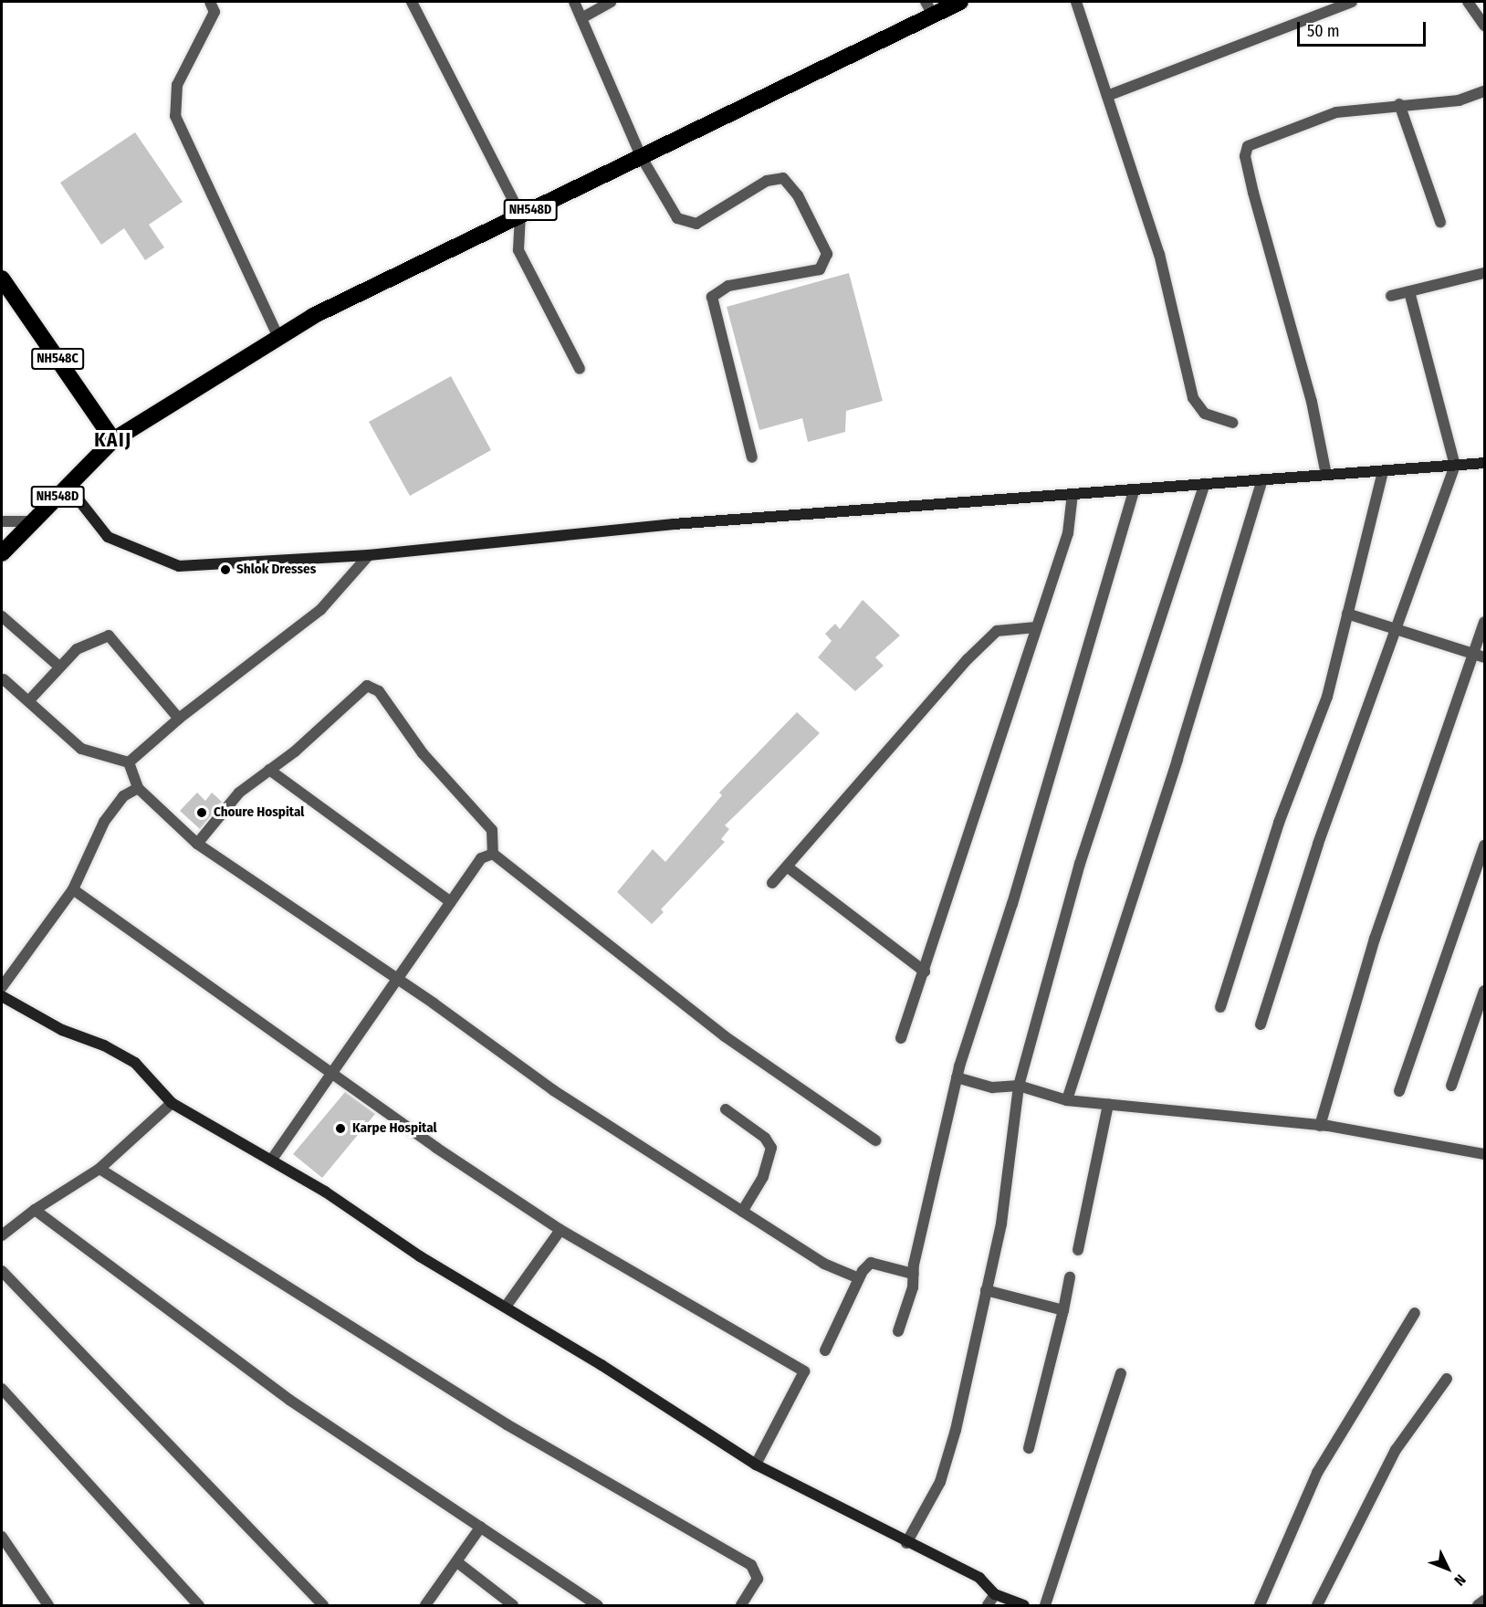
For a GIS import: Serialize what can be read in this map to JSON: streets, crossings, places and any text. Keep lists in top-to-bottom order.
{
  "streets": {
    "highway": ["NH548D", "NH548C"]
  },
  "crossings": [
    ["NH548D", "NH548C"]
  ],
  "districts": ["KAIJ"],
  "places": ["Shlok Dresses", "Choure Hospital", "Karpe Hospital"],
  "scale_bar": "50 m",
  "north": "bottom right"
}
